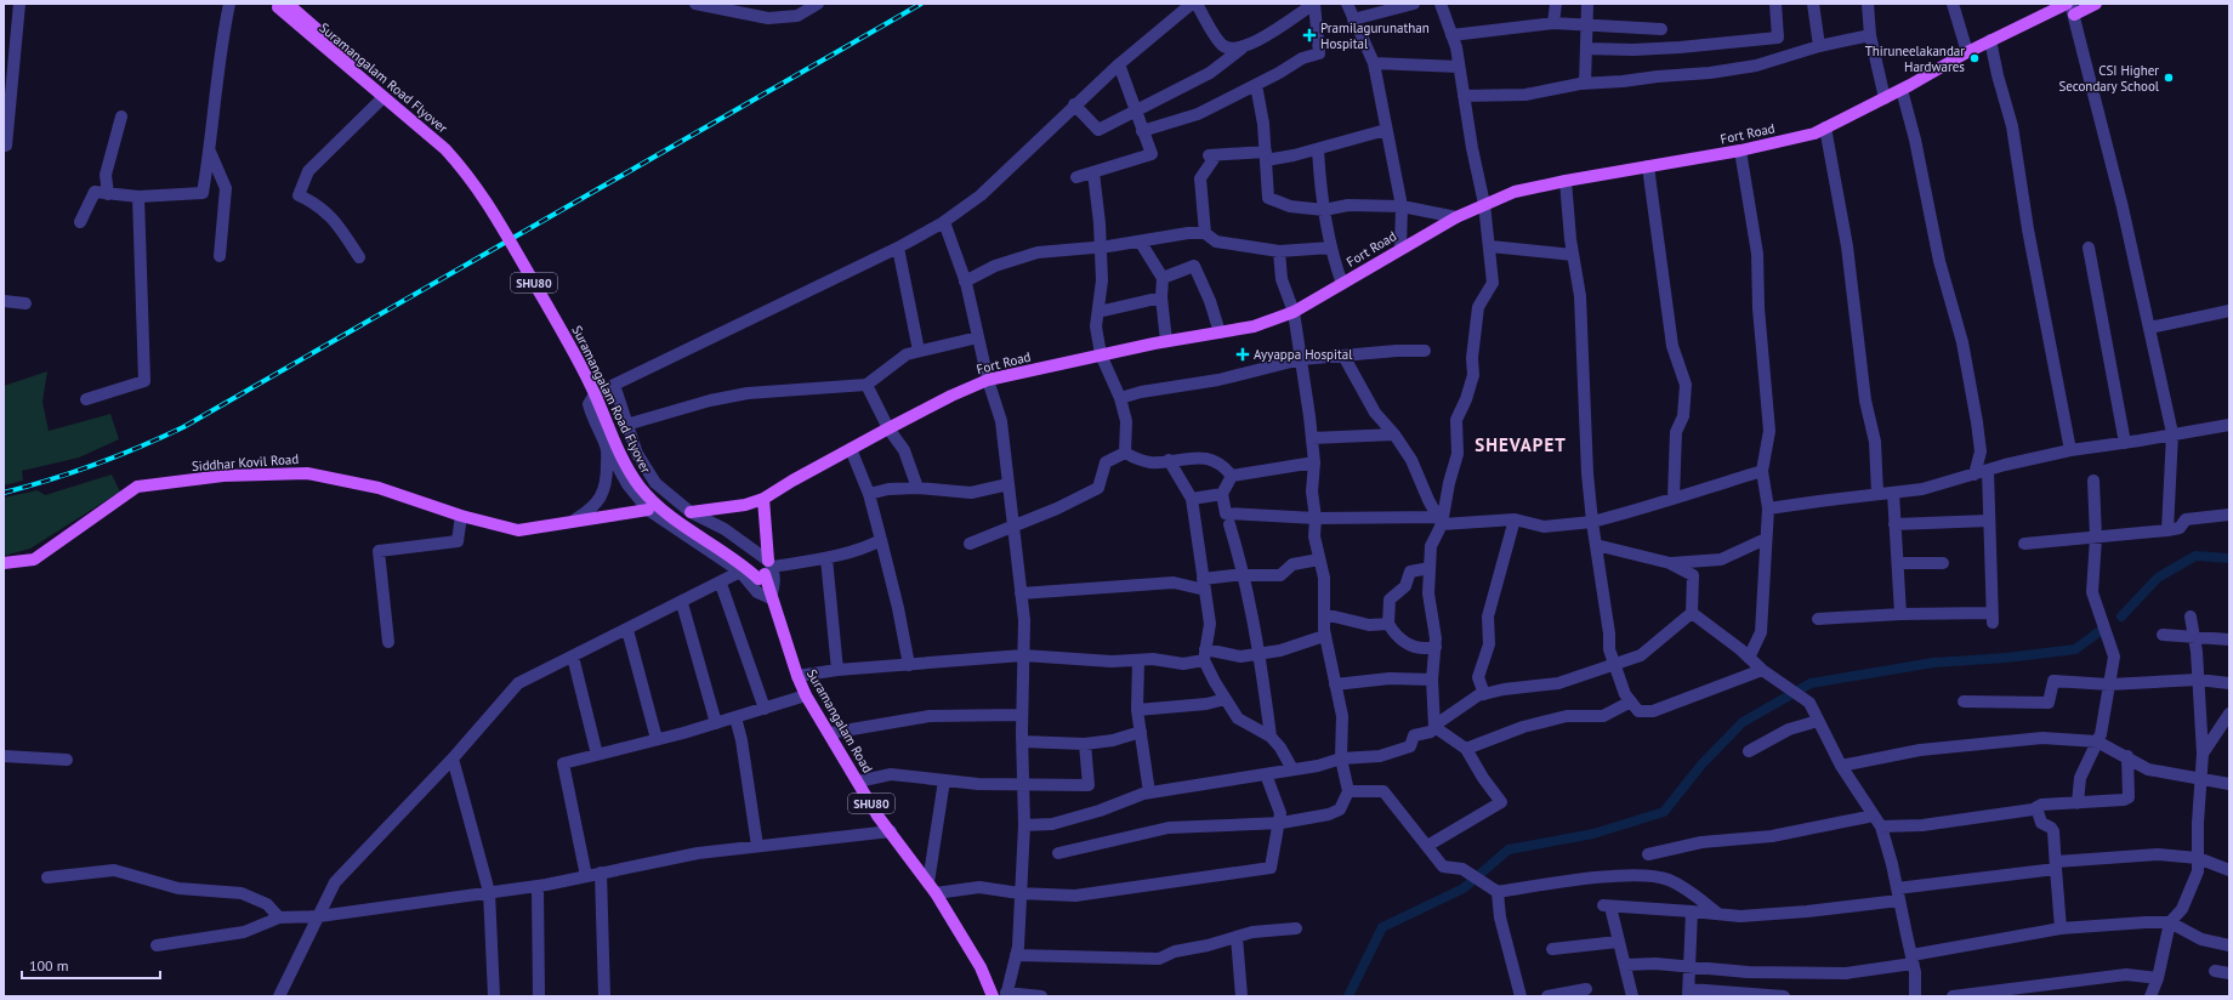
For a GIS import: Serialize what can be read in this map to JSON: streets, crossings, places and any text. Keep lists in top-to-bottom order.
{
  "streets": {
    "main road": [
      "Suramangalam Road Flyover",
      "Fort Road",
      "SHU80",
      "Siddhar Kovil Road",
      "Suramangalam Road"
    ]
  },
  "crossings": [
    ["Suramangalam Road Flyover", "Suramangalam Road"]
  ],
  "districts": ["SHEVAPET"],
  "places": {
    "health": ["Pramilagurunathan Hospital", "Ayyappa Hospital"],
    "other": ["Thiruneelakandar Hardwares", "CSI Higher Secondary School"]
  },
  "scale_bar": "100 m"
}
